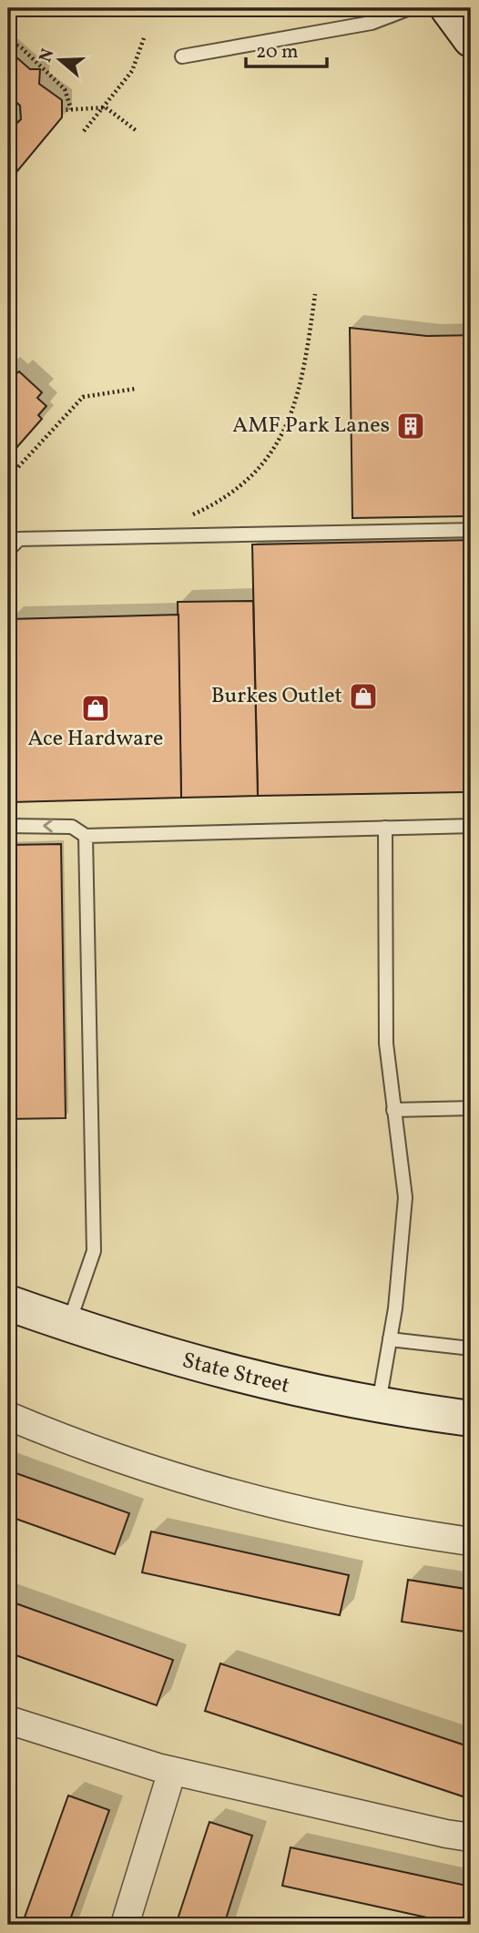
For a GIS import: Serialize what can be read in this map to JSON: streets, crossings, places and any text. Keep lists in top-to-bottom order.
{
  "streets": {
    "main road": ["State Street"]
  },
  "places": {
    "building": ["AMF Park Lanes"],
    "shop": ["Burkes Outlet", "Ace Hardware"]
  },
  "scale_bar": "20 m",
  "north": "left"
}
